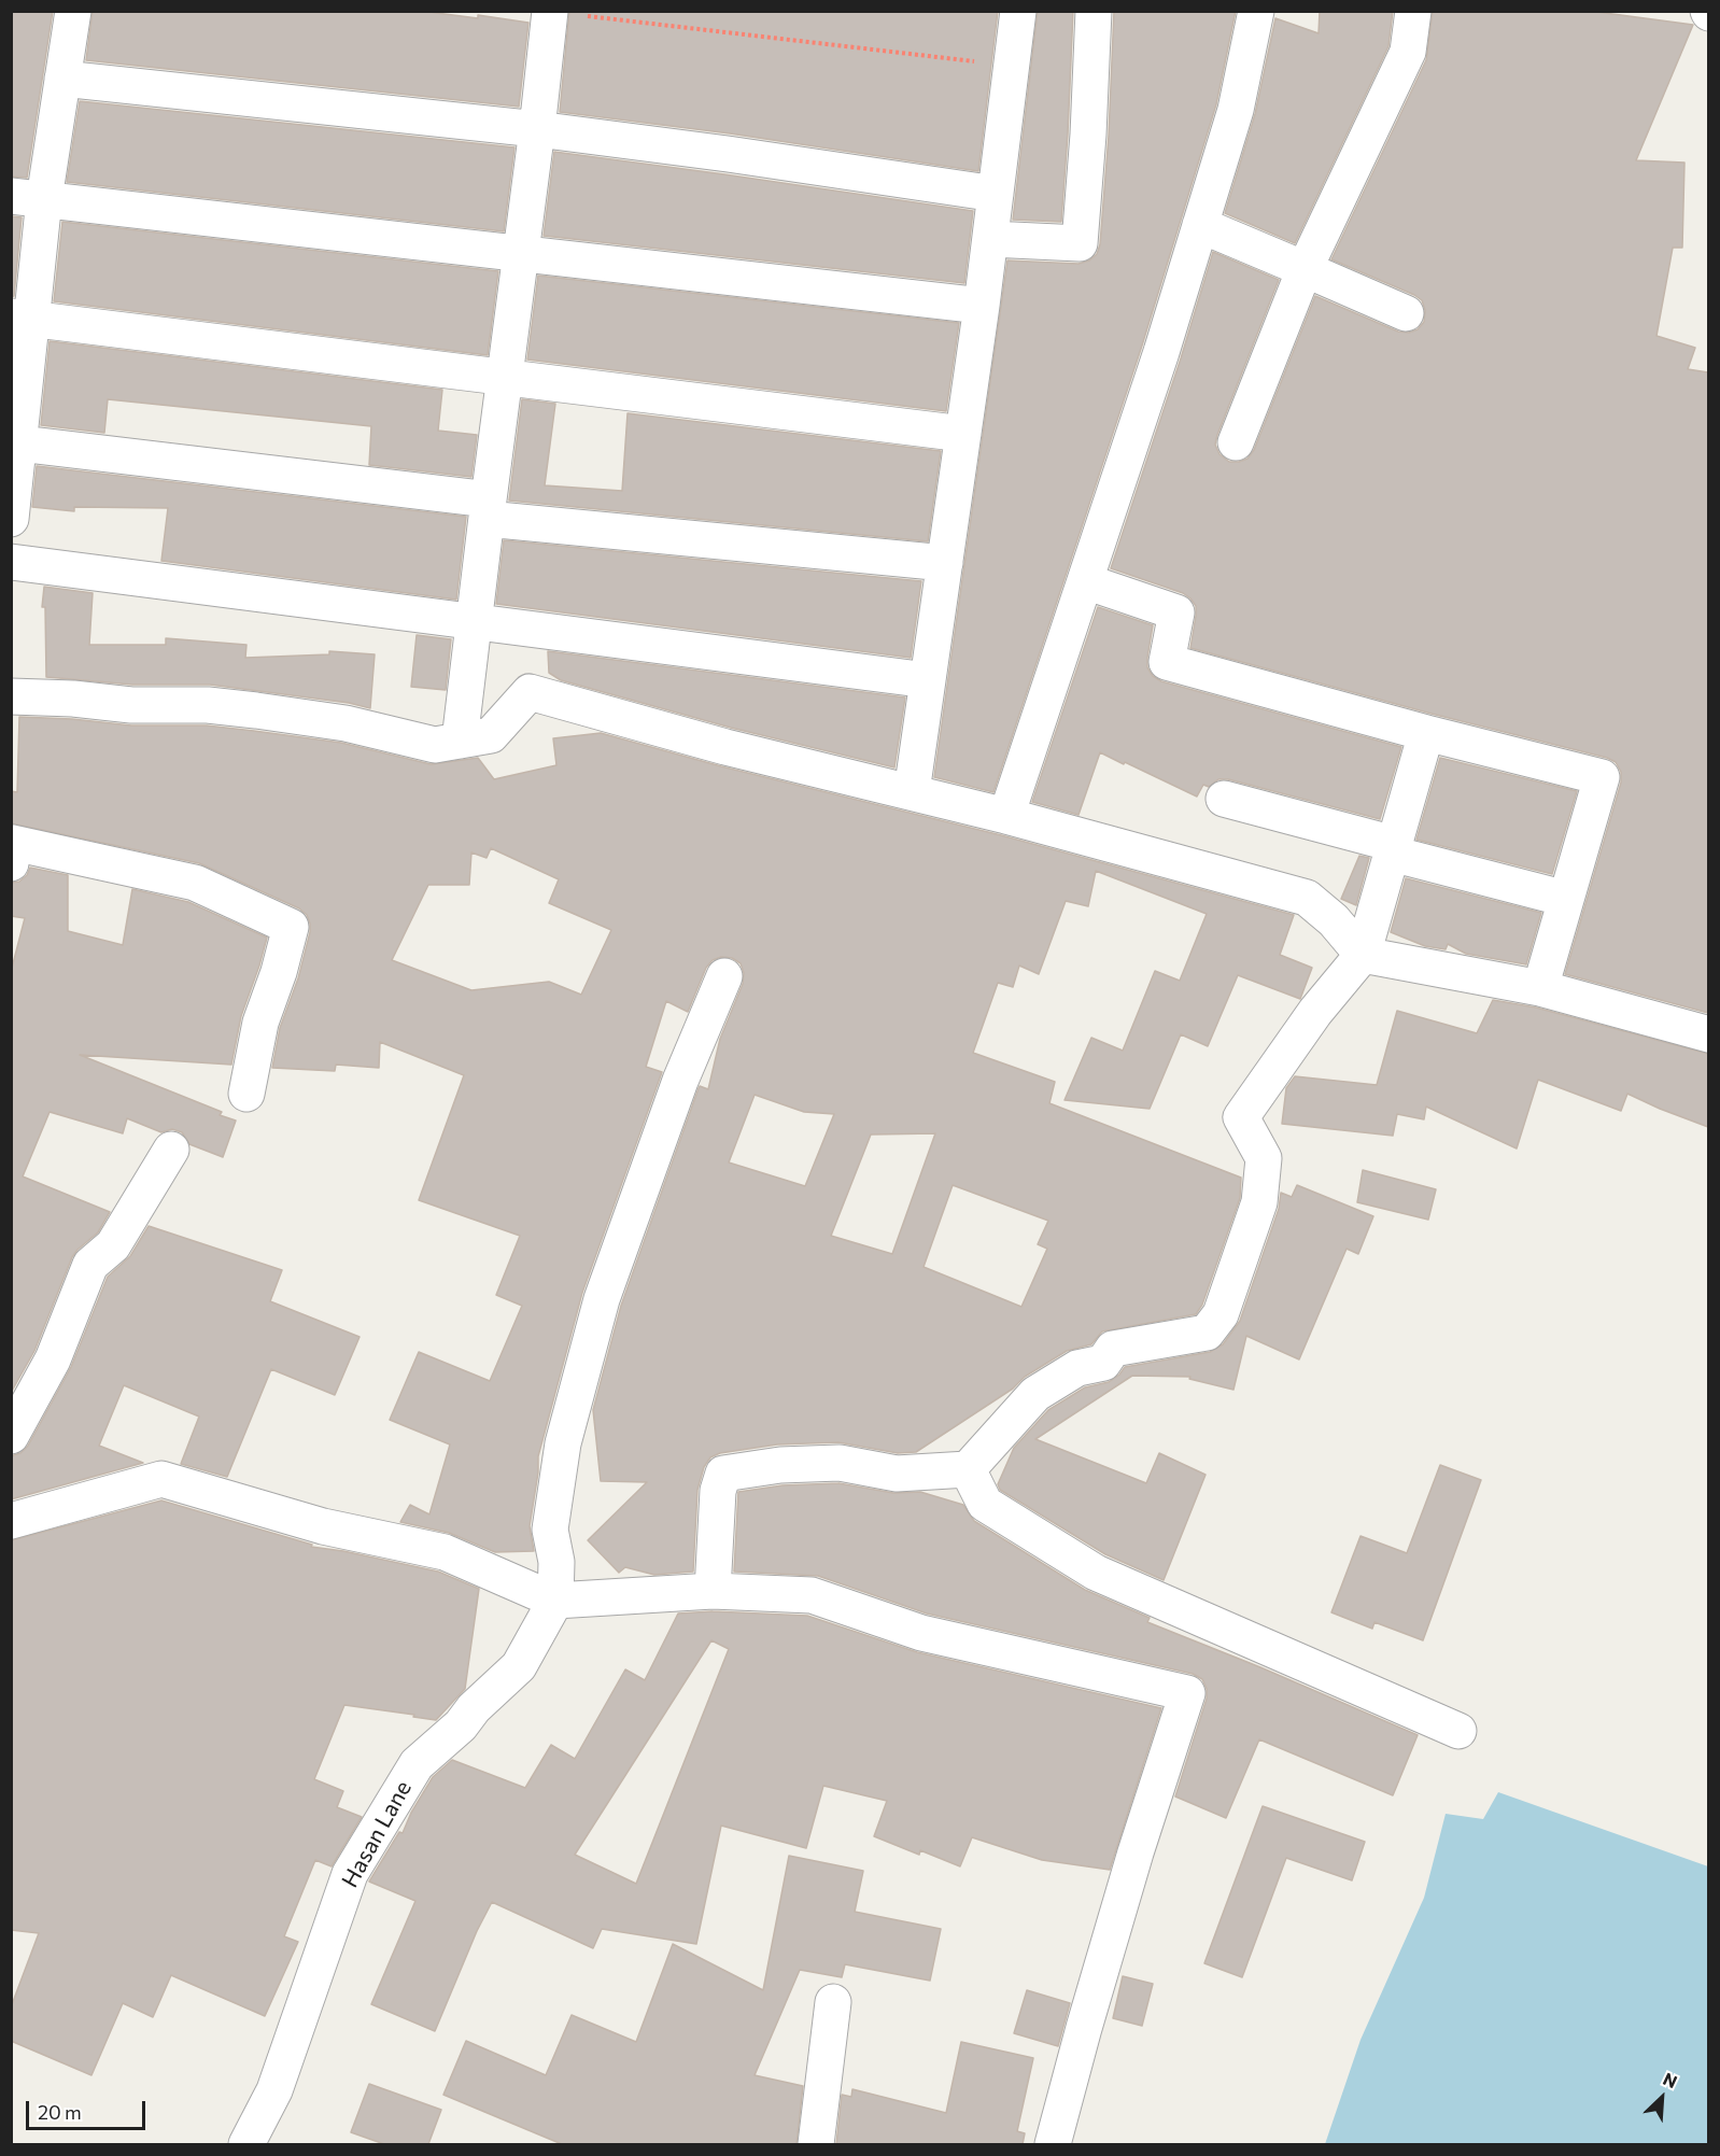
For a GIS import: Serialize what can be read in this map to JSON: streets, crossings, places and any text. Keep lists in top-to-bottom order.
{
  "streets": {
    "street": ["Hasan Lane"]
  },
  "scale_bar": "20 m",
  "north": "top right"
}
